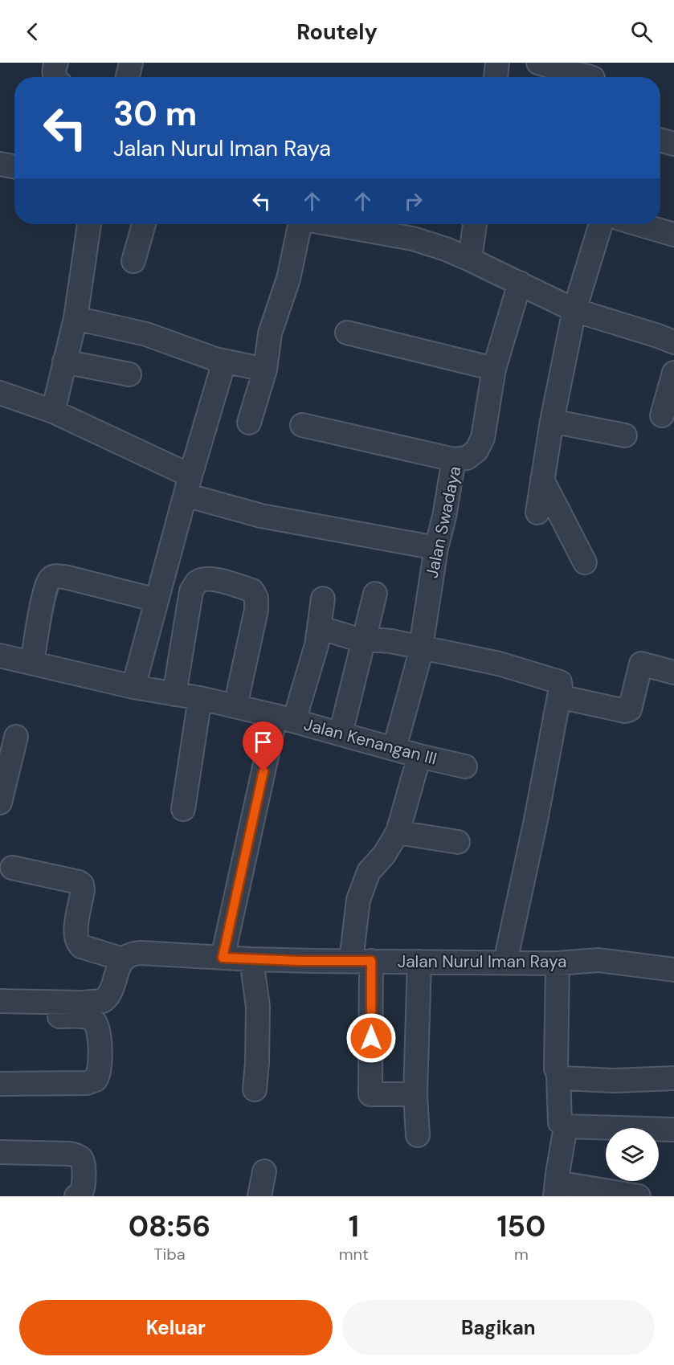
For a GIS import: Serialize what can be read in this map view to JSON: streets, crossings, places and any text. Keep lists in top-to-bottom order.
{
  "streets": {
    "street": ["Jalan Swadaya", "Jalan Kenangan III", "Jalan Nurul Iman Raya"]
  },
  "crossings": [
    ["Jalan Swadaya", "Jalan Kenangan III"]
  ],
  "page": {
    "header": "Routely",
    "turn": ["30 m", "Jalan Nurul Iman Raya"],
    "eta": [
      "08:56",
      "Tiba",
      "1",
      "mnt",
      "150",
      "m"
    ],
    "buttons": ["Keluar", "Bagikan"]
  }
}
